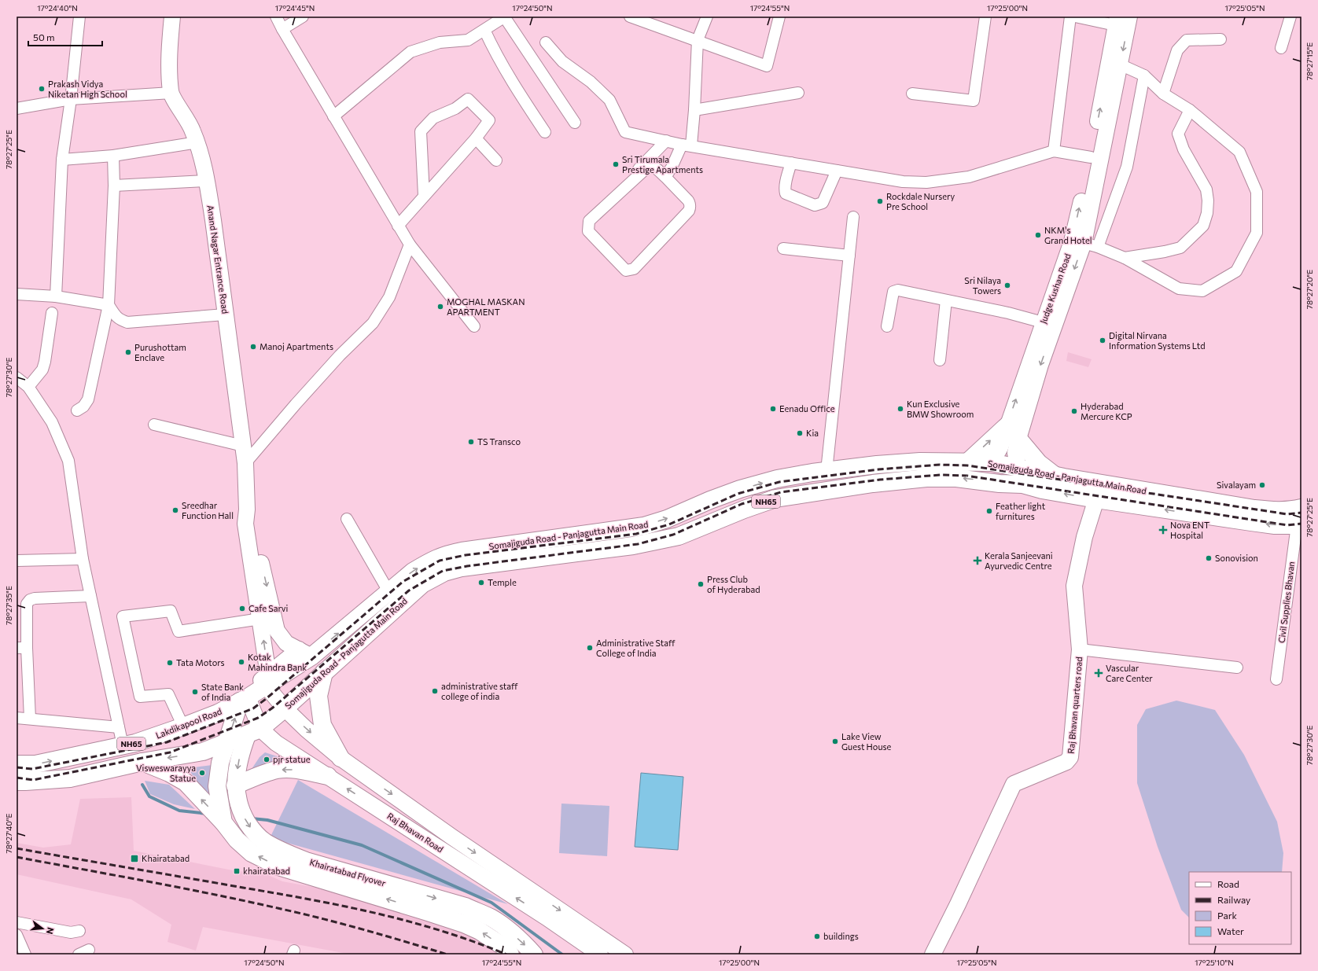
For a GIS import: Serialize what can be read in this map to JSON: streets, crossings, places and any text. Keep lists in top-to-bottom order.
{
  "streets": {
    "main road": [
      "Anand Nagar Entrance Road",
      "Judge Kushan Road",
      "Somajiguda Road - Panjagutta Main Road",
      "NH65",
      "Raj Bhavan quarters road",
      "Lakdikapool Road",
      "Raj Bhavan Road",
      "Khairatabad Flyover"
    ],
    "street": ["Civil Supplies Bhavan"]
  },
  "crossings": [
    ["Judge Kushan Road", "Somajiguda Road - Panjagutta Main Road"],
    ["Somajiguda Road - Panjagutta Main Road", "Civil Supplies Bhavan"],
    ["Somajiguda Road - Panjagutta Main Road", "Raj Bhavan quarters road"],
    ["Somajiguda Road - Panjagutta Main Road", "Lakdikapool Road"],
    ["Somajiguda Road - Panjagutta Main Road", "Raj Bhavan Road"],
    ["Somajiguda Road - Panjagutta Main Road", "Khairatabad Flyover"],
    ["NH65", "Khairatabad Flyover"],
    ["Lakdikapool Road", "Raj Bhavan Road"],
    ["Lakdikapool Road", "Khairatabad Flyover"],
    ["Raj Bhavan Road", "Khairatabad Flyover"]
  ],
  "places": {
    "other": [
      "Prakash Vidya Niketan High School",
      "Sri Tirumala Prestige Apartments",
      "Rockdale Nursery Pre School",
      "NKM's Grand Hotel",
      "Sri Nilaya Towers",
      "MOGHAL MASKAN APARTMENT",
      "Digital Nirvana Information Systems Ltd",
      "Manoj Apartments",
      "Purushottam Enclave",
      "Eenadu Office",
      "Kun Exclusive BMW Showroom",
      "Hyderabad Mercure KCP",
      "Kia",
      "TS Transco",
      "Sivalayam",
      "Sreedhar Function Hall",
      "Feather light furnitures",
      "Sonovision",
      "Temple",
      "Press Club of Hyderabad",
      "Cafe Sarvi",
      "Administrative Staff College of India",
      "Kotak Mahindra Bank",
      "Tata Motors",
      "administrative staff college of india",
      "State Bank of India",
      "Lake View Guest House",
      "pjr statue",
      "Visweswarayya Statue",
      "buildings"
    ],
    "health": ["Nova ENT Hospital", "Kerala Sanjeevani Ayurvedic Centre", "Vascular Care Center"],
    "transit": ["Khairatabad", "khairatabad"]
  },
  "legend": [
    "Road",
    "Railway",
    "Park",
    "Water"
  ],
  "scale_bar": "50 m",
  "north": "right",
  "coordinates": [
    "17°24'40\"N",
    "17°24'45\"N",
    "17°24'50\"N",
    "17°24'55\"N",
    "17°25'00\"N",
    "17°25'05\"N",
    "78°27'15\"E",
    "78°27'25\"E",
    "78°27'20\"E",
    "78°27'30\"E",
    "78°27'35\"E",
    "78°27'40\"E",
    "17°25'10\"N"
  ]
}
